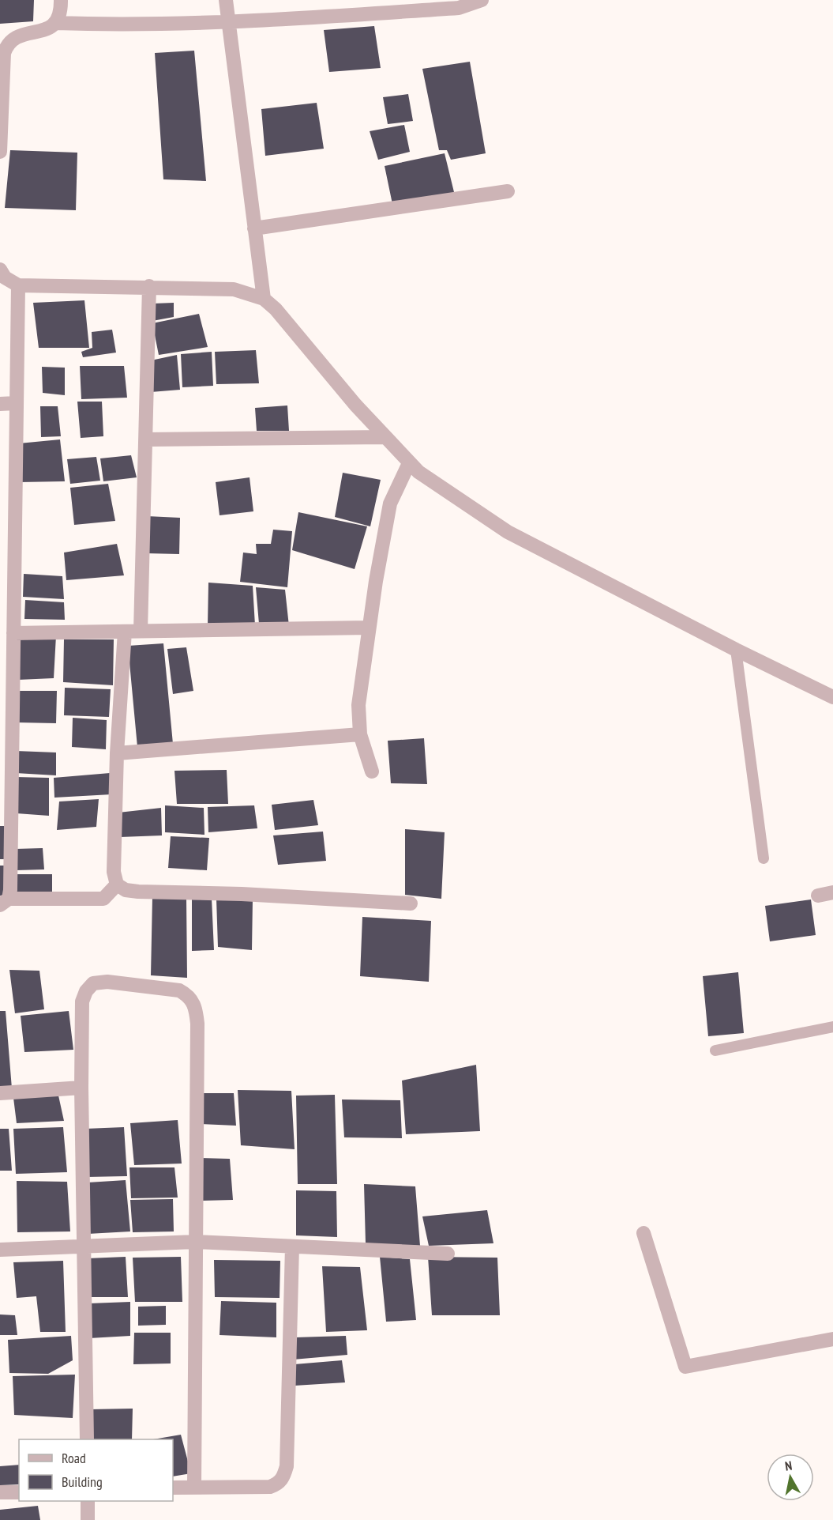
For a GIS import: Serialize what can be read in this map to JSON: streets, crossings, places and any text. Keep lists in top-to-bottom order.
{
  "legend": ["Road", "Building"],
  "north": "top"
}
